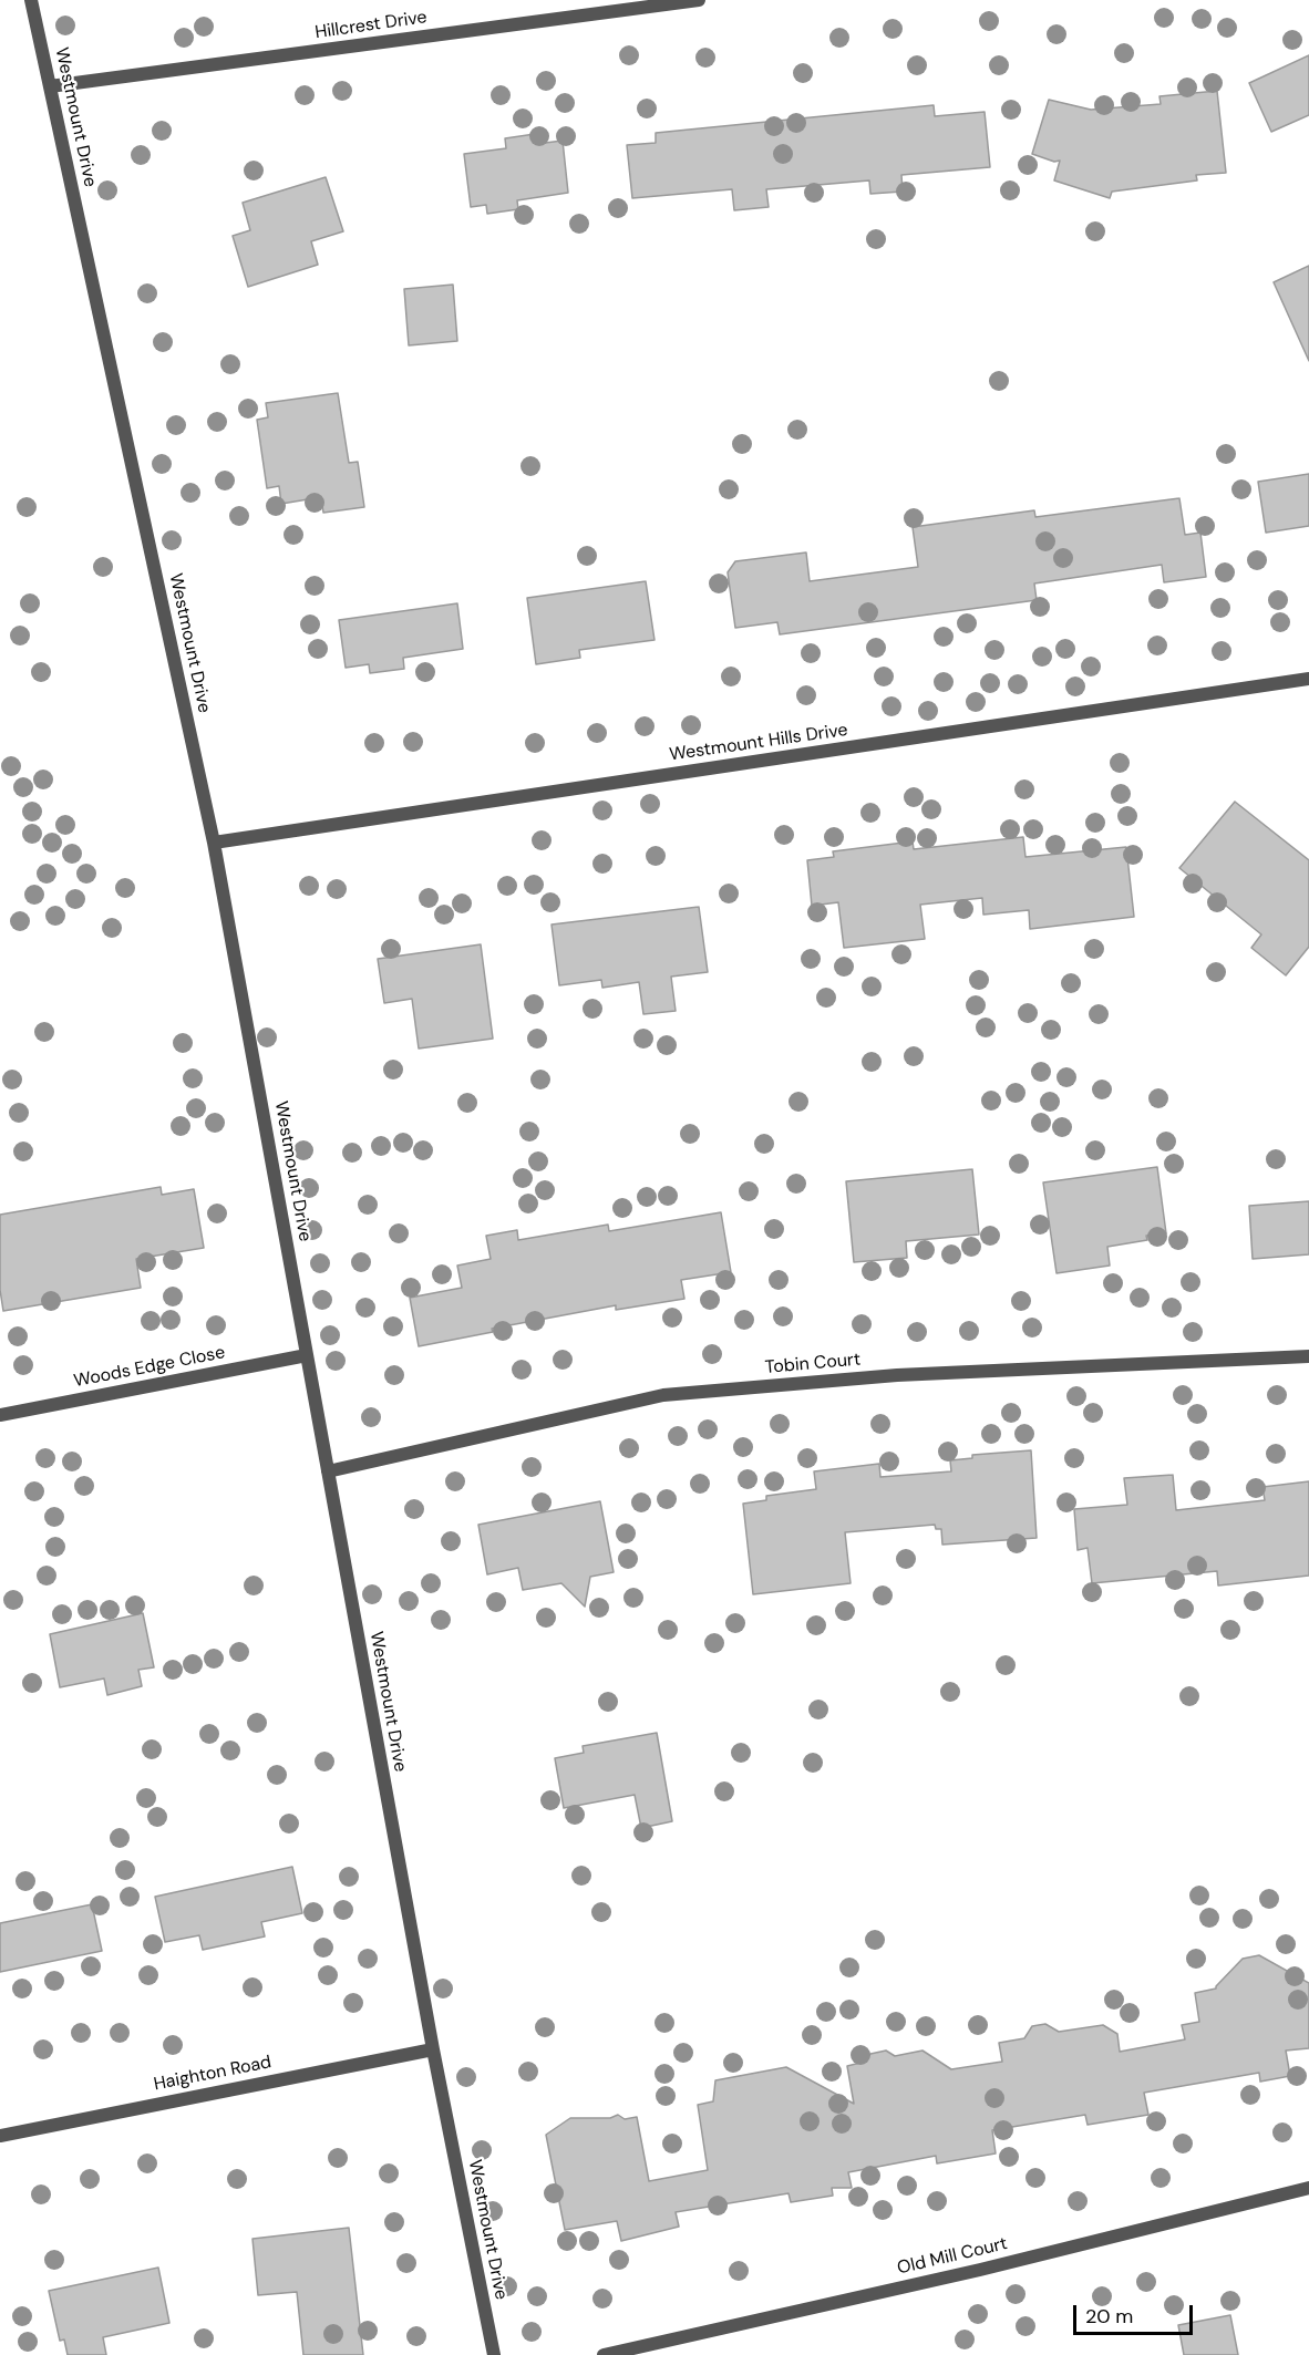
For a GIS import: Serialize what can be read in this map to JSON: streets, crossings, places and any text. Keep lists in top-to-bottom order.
{
  "streets": {
    "street": [
      "Hillcrest Drive",
      "Westmount Drive",
      "Westmount Hills Drive",
      "Tobin Court",
      "Woods Edge Close",
      "Haighton Road",
      "Old Mill Court"
    ]
  },
  "crossings": [
    ["Hillcrest Drive", "Westmount Drive"],
    ["Westmount Drive", "Westmount Hills Drive"],
    ["Westmount Drive", "Tobin Court"],
    ["Westmount Drive", "Woods Edge Close"],
    ["Westmount Drive", "Haighton Road"]
  ],
  "scale_bar": "20 m"
}
